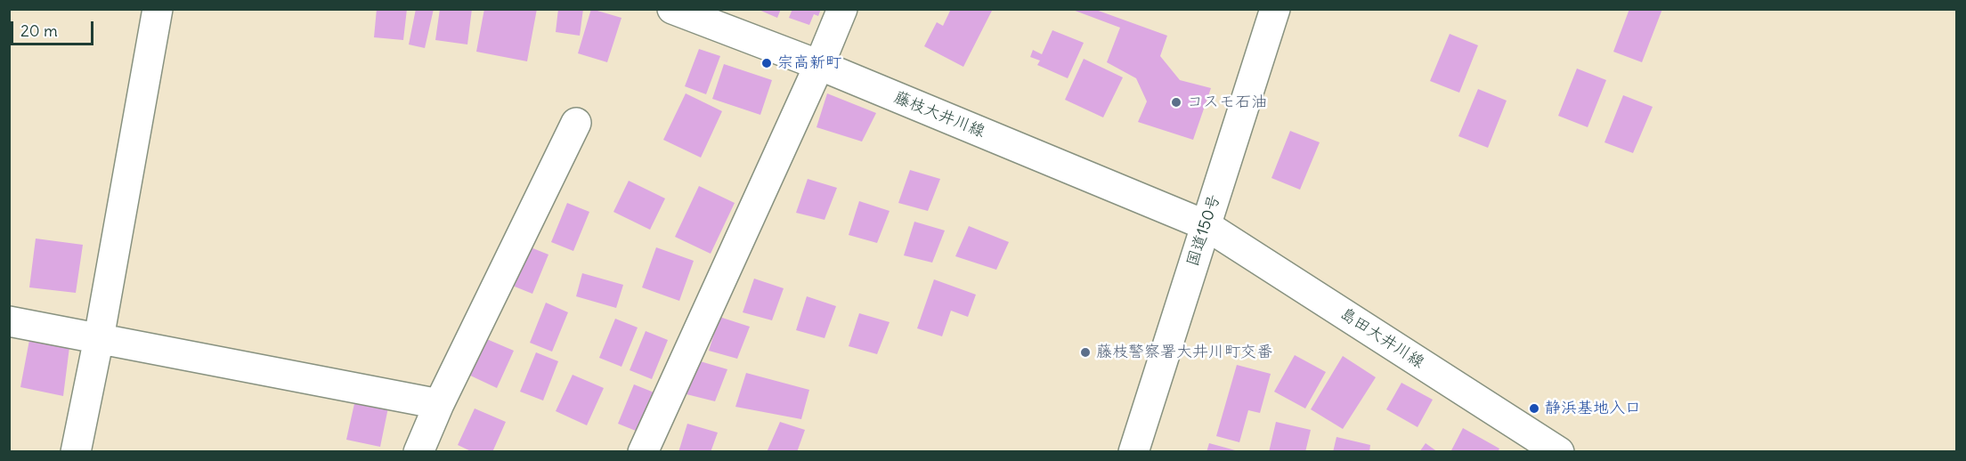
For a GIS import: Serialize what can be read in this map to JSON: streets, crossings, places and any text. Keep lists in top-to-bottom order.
{
  "streets": {
    "main road": ["藤枝大井川線", "国道150号", "島田大井川線"]
  },
  "crossings": [
    ["藤枝大井川線", "国道150号"],
    ["藤枝大井川線", "島田大井川線"],
    ["国道150号", "島田大井川線"]
  ],
  "places": [
    "宗高新町",
    "コスモ石油",
    "藤枝警察署大井川町交番",
    "静浜基地入口"
  ],
  "scale_bar": "20 m"
}
